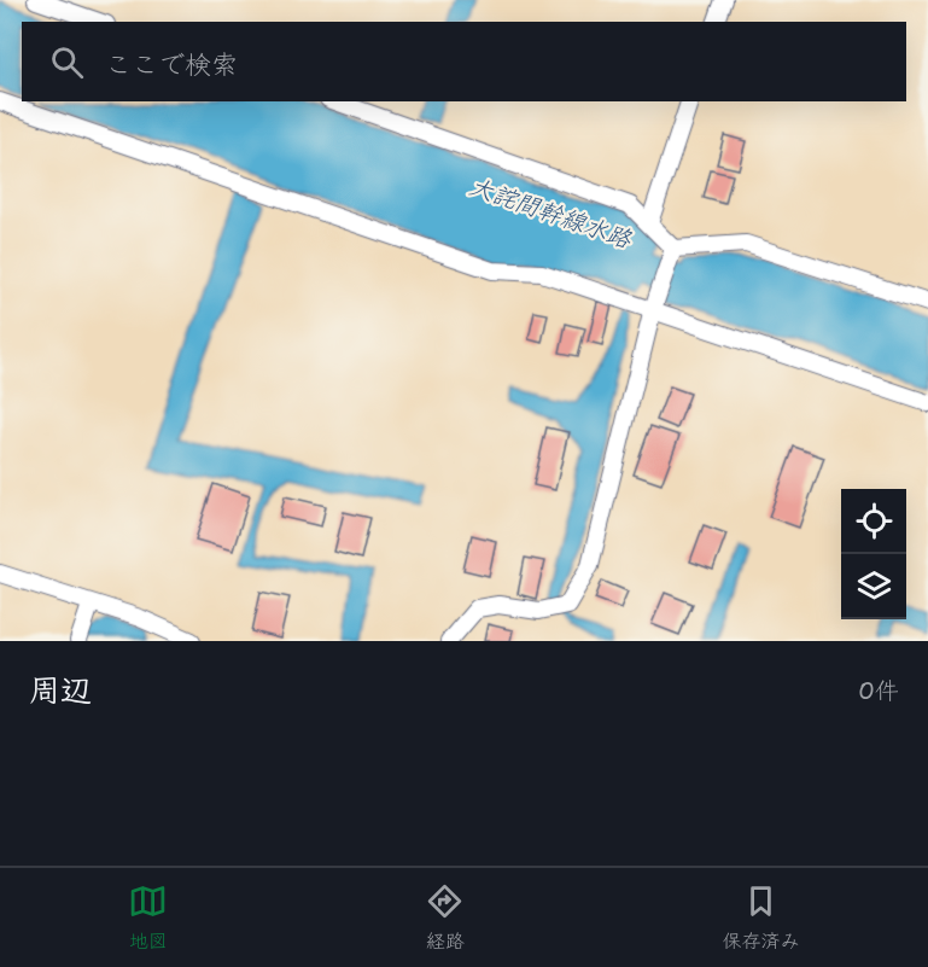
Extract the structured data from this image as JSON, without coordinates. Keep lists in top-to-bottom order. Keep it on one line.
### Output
{"water":["大詫間幹線水路"],"page":{"search":"ここで検索","heading":["周辺","0件"],"nav":["地図","経路","保存済み"]}}
